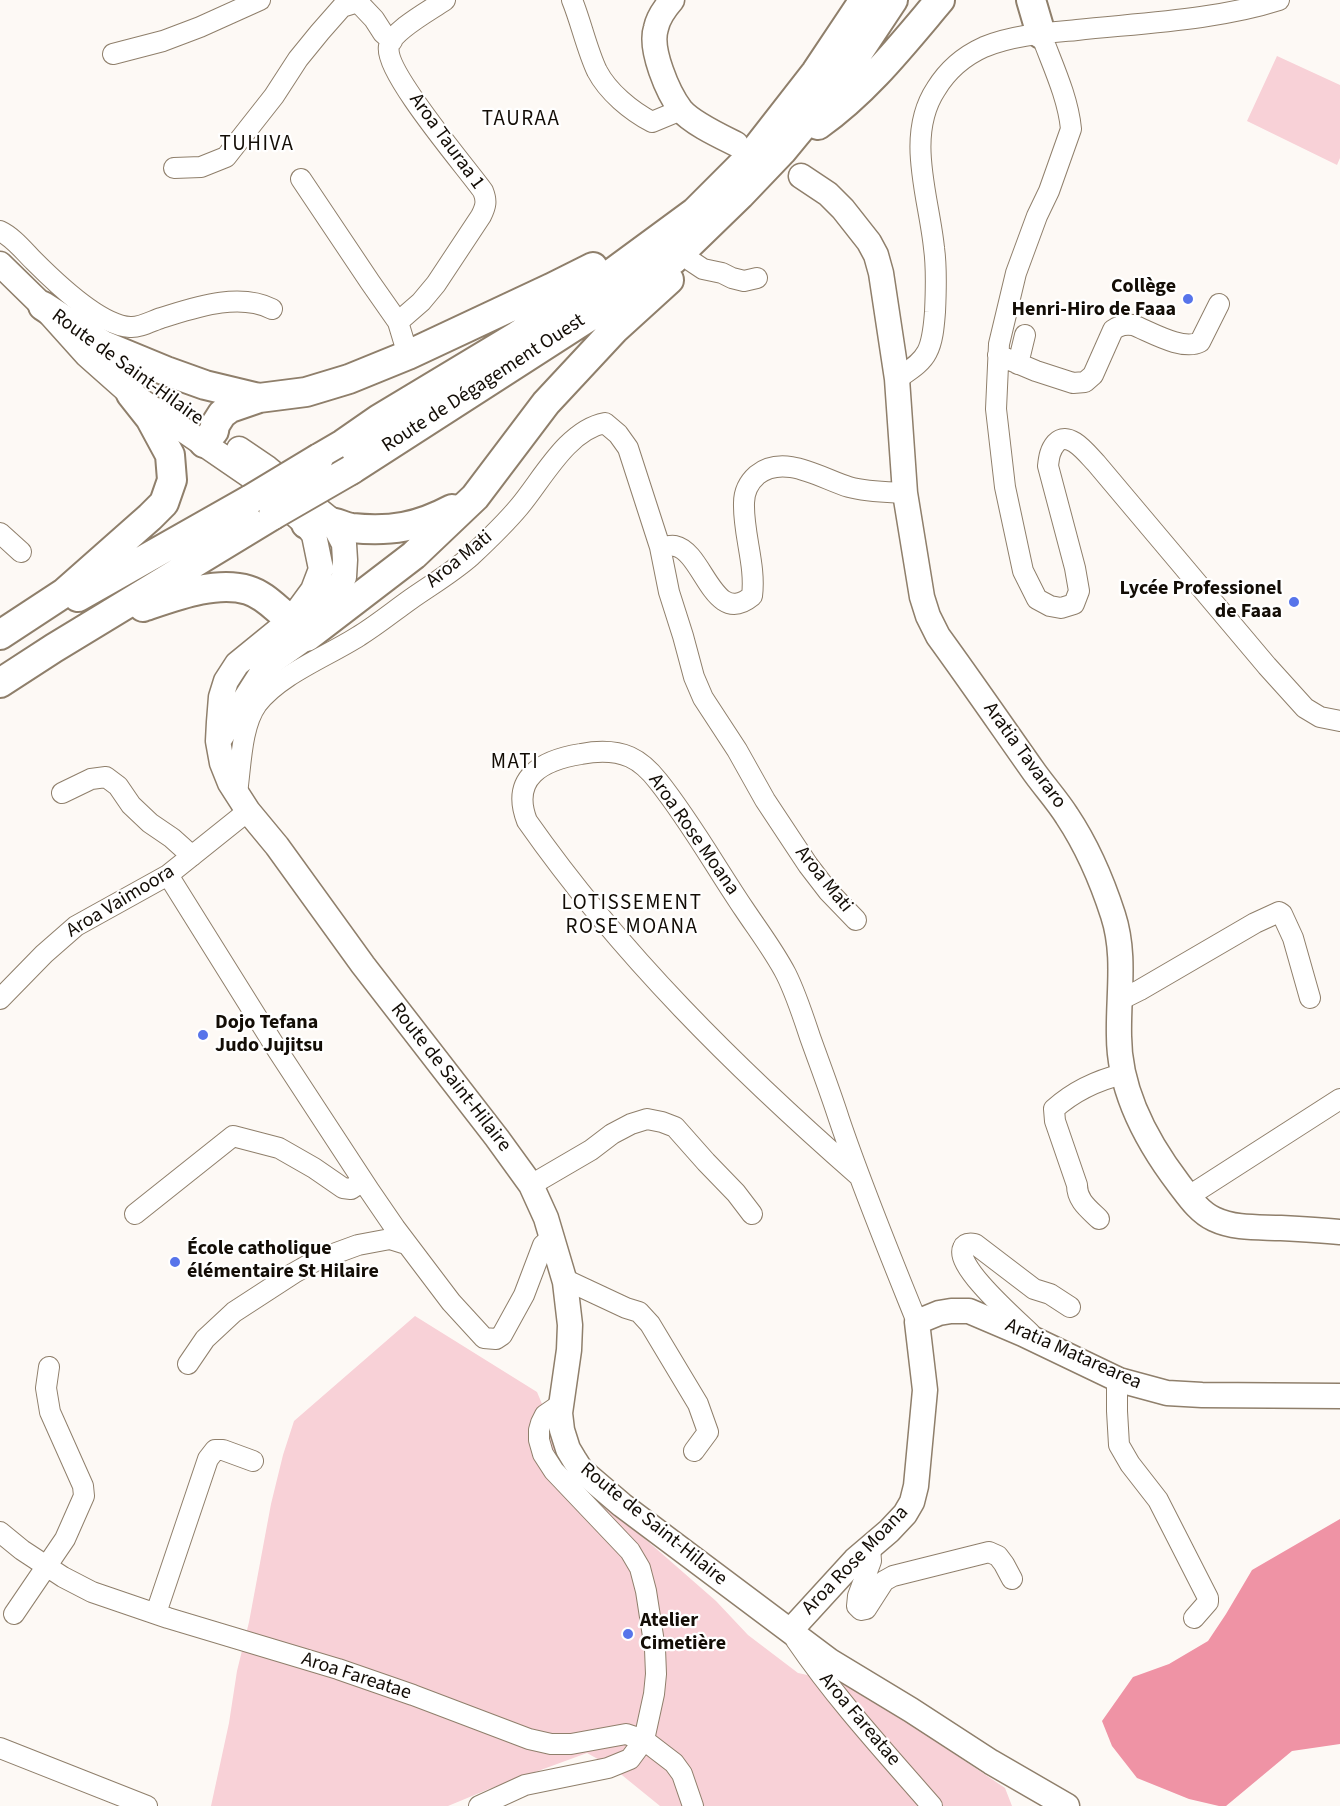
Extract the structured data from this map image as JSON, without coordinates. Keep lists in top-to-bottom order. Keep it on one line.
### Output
{"streets":{"highway":["Route de Dégagement Ouest"],"main road":["Route de Saint-Hilaire","Aratia Tavararo","Aroa Rose Moana","Aratia Matarearea"],"street":["Aroa Tauraa 1","Aroa Mati","Aroa Vaimoora","Aroa Fareatae"]},"crossings":[["Route de Saint-Hilaire","Aroa Mati"],["Route de Saint-Hilaire","Aroa Rose Moana"],["Route de Saint-Hilaire","Aroa Vaimoora"],["Route de Saint-Hilaire","Aroa Fareatae"],["Aroa Mati","Aroa Vaimoora"],["Aroa Rose Moana","Aratia Matarearea"],["Aroa Rose Moana","Aroa Fareatae"]],"districts":["TAURAA","TUHIVA","MATI","LOTISSEMENT ROSE MOANA"],"places":["Collège Henri-Hiro de Faaa","Lycée Professionel de Faaa","Dojo Tefana Judo Jujitsu","École catholique élémentaire St Hilaire","Atelier Cimetière"]}
